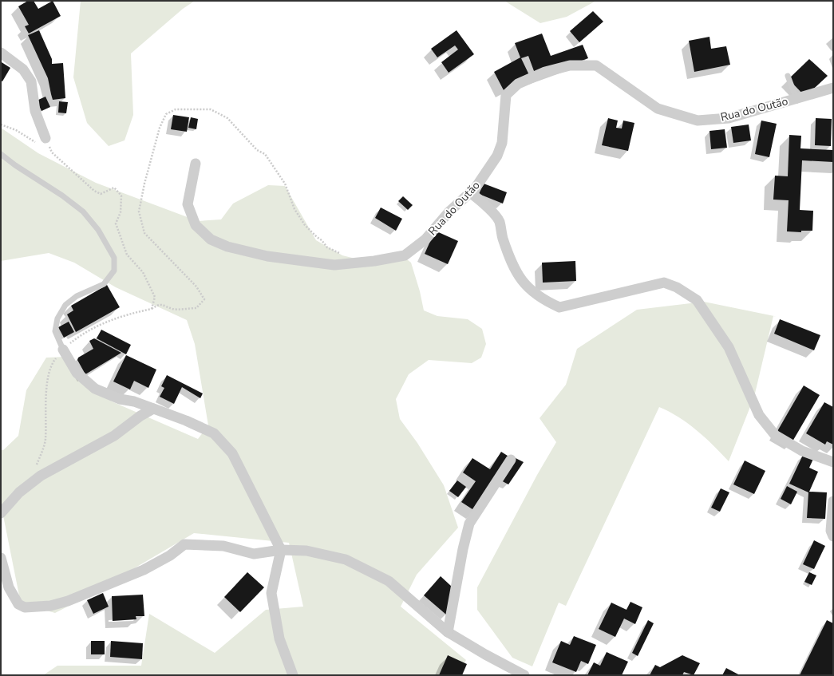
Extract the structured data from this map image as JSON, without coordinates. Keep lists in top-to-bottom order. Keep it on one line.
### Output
{"streets":{"street":["Rua do Outão"]}}
